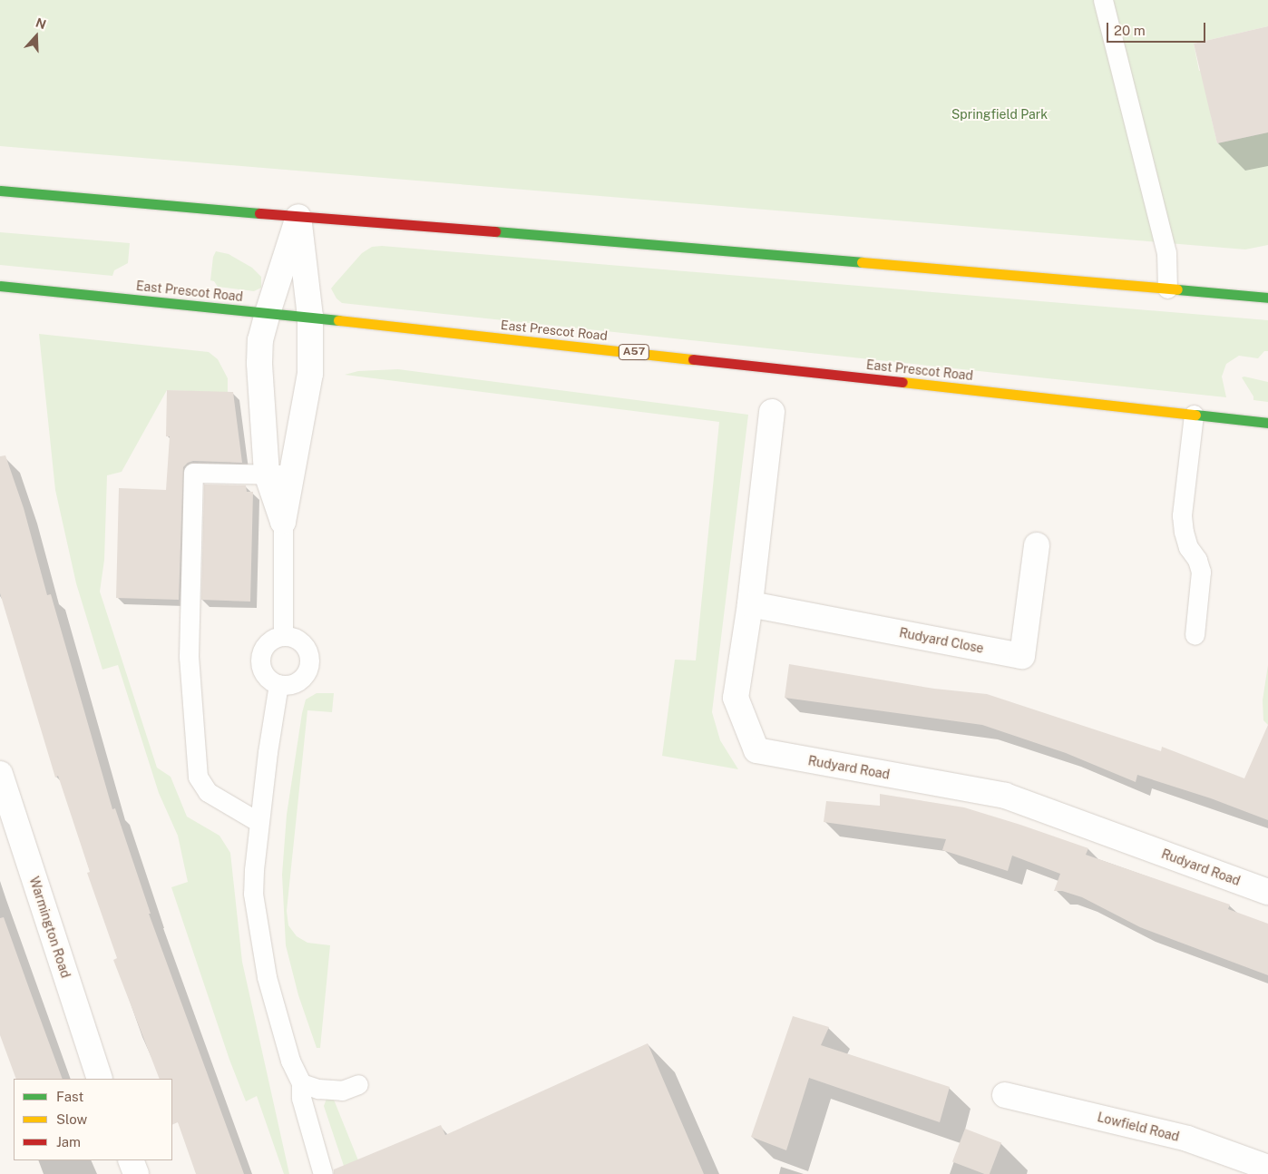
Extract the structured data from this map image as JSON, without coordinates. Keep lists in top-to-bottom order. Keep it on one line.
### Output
{"streets":{"highway":["East Prescot Road","A57"],"street":["Rudyard Close","Rudyard Road","Warmington Road","Lowfield Road"]},"crossings":[["Rudyard Close","Rudyard Road"]],"parks":["Springfield Park"],"legend":["Fast","Slow","Jam"],"scale_bar":"20 m","north":"top"}
